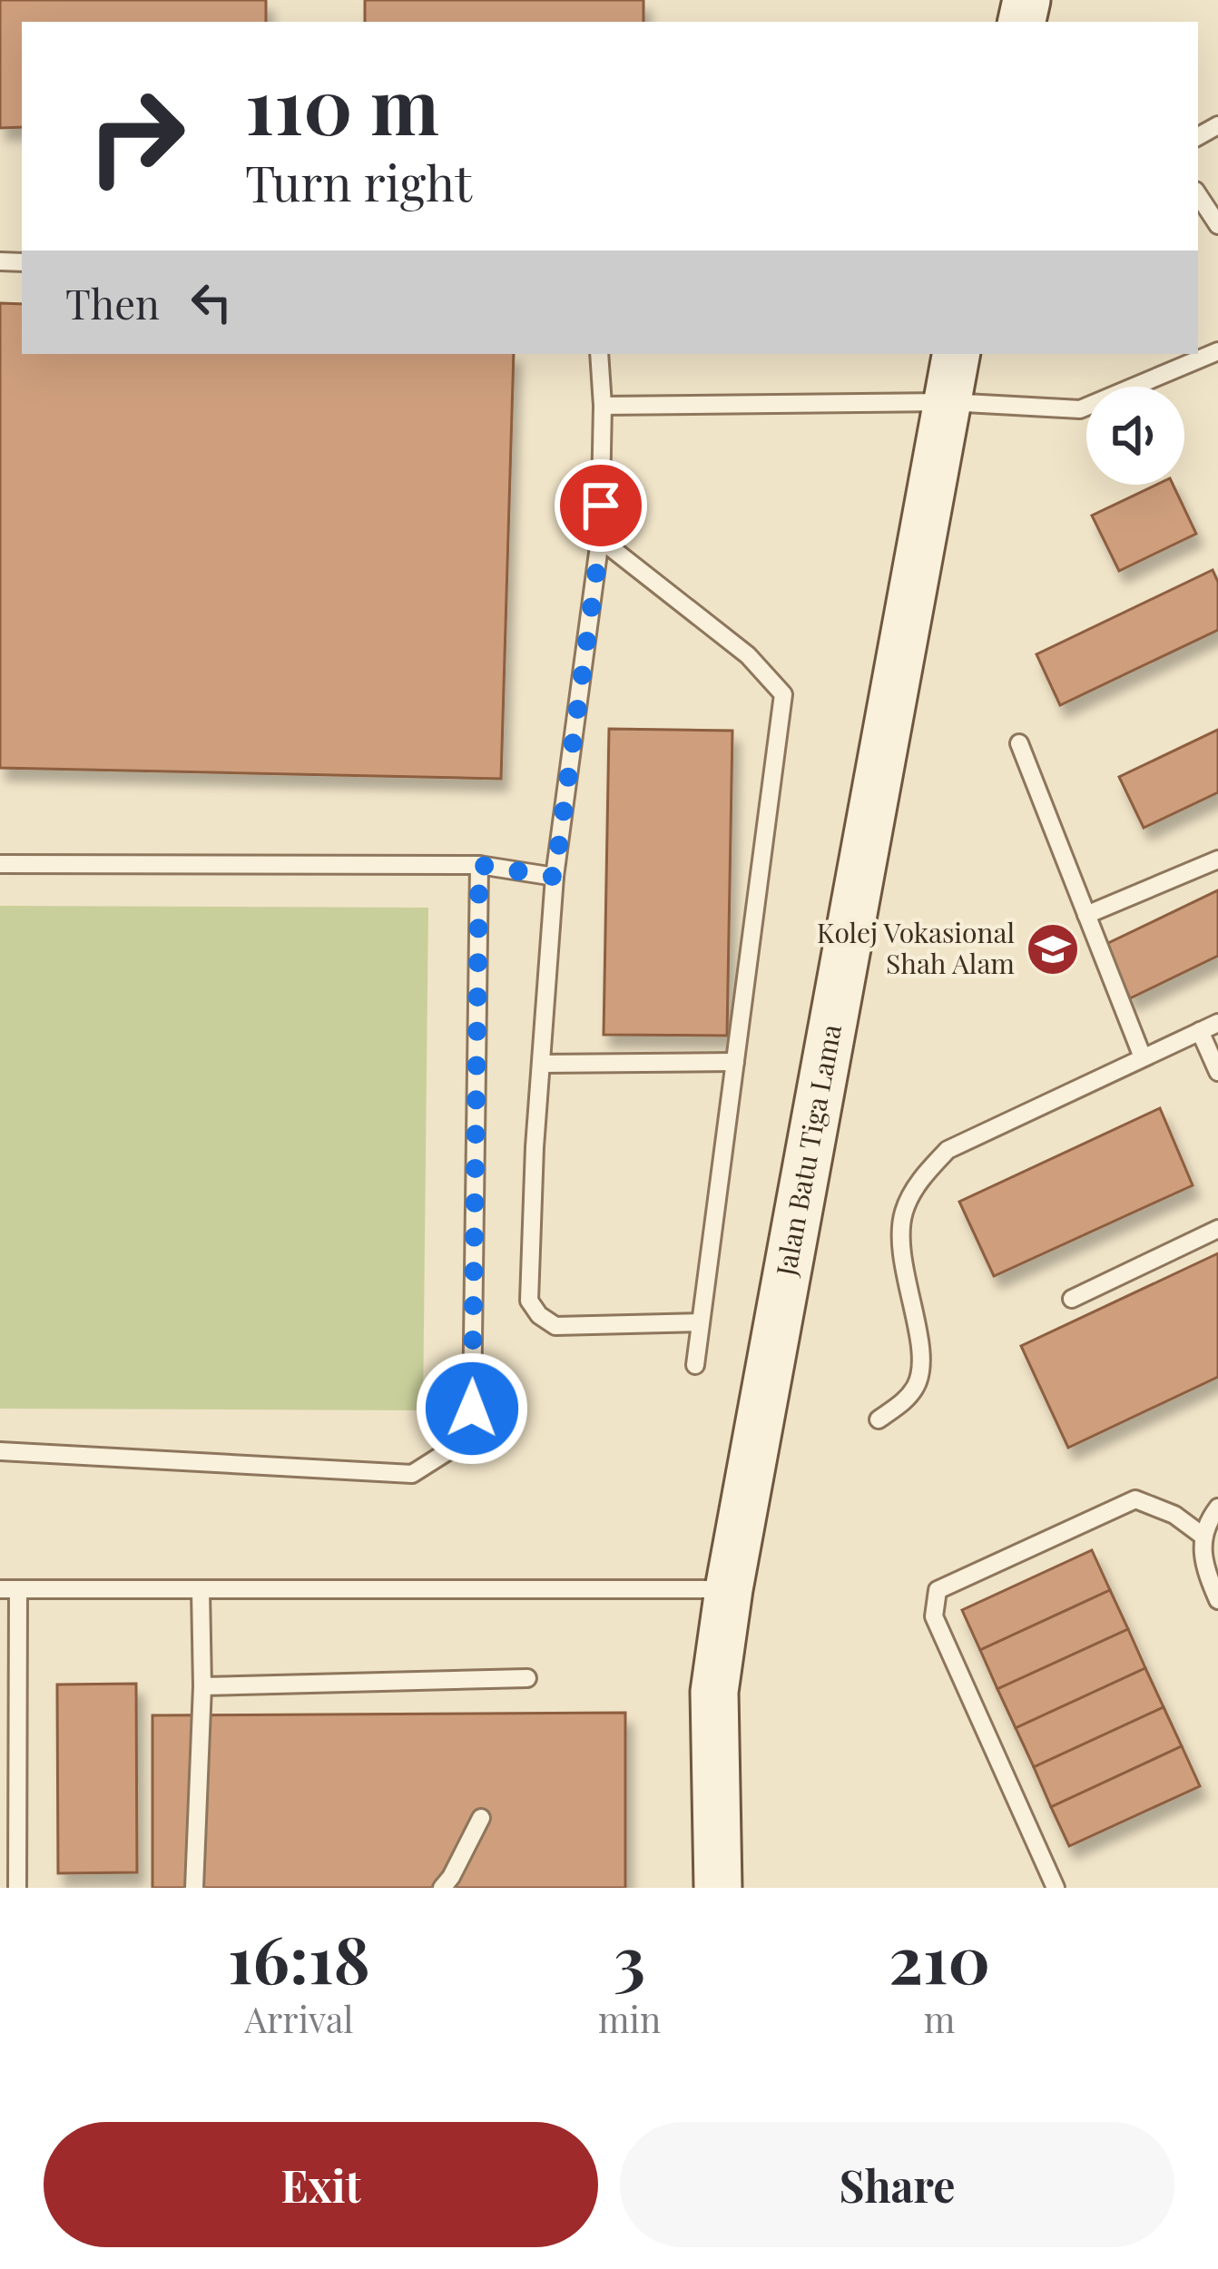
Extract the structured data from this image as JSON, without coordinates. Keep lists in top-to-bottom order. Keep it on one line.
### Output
{"streets":{"main road":["Jalan Batu Tiga Lama"]},"places":{"school or university":["Kolej Vokasional Shah Alam"]},"page":{"turn":["110 m","Turn right"],"then":"Then","eta":["16:18","Arrival","3","min","210","m"],"buttons":["Exit","Share"]}}
